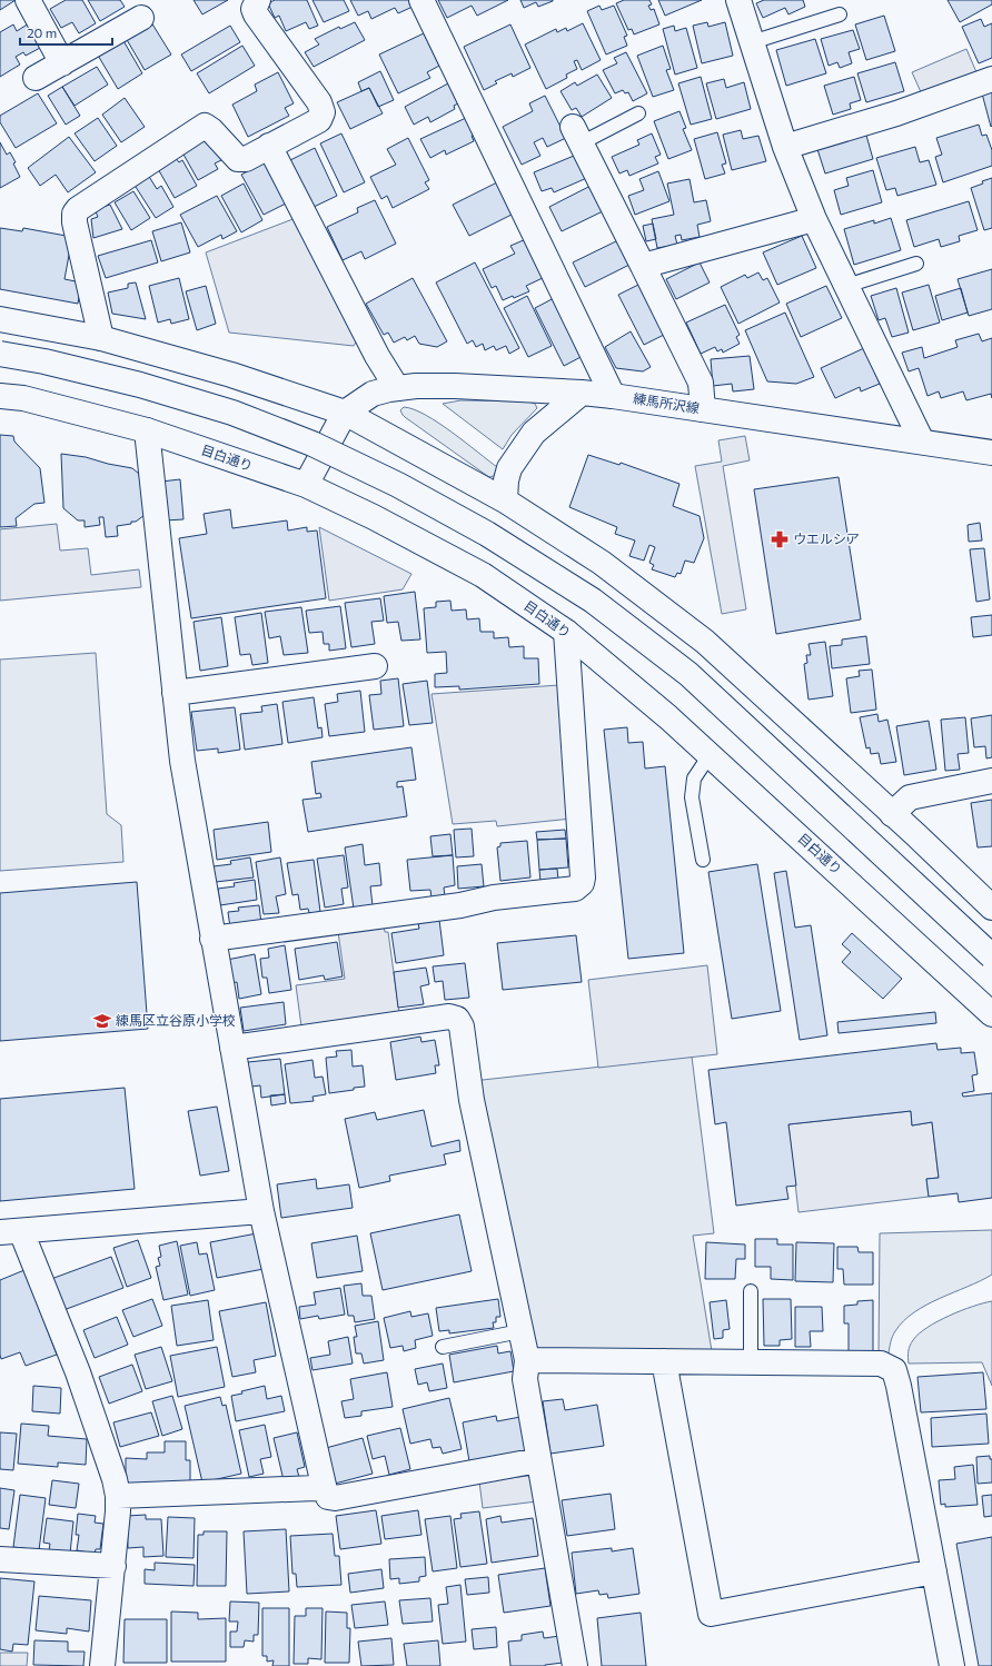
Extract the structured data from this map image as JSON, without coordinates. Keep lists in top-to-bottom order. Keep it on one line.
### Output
{"streets":{"street":["練馬所沢線","目白通り"]},"places":{"pharmacy":["ウエルシア"],"school or university":["練馬区立谷原小学校"]},"scale_bar":"20 m"}
